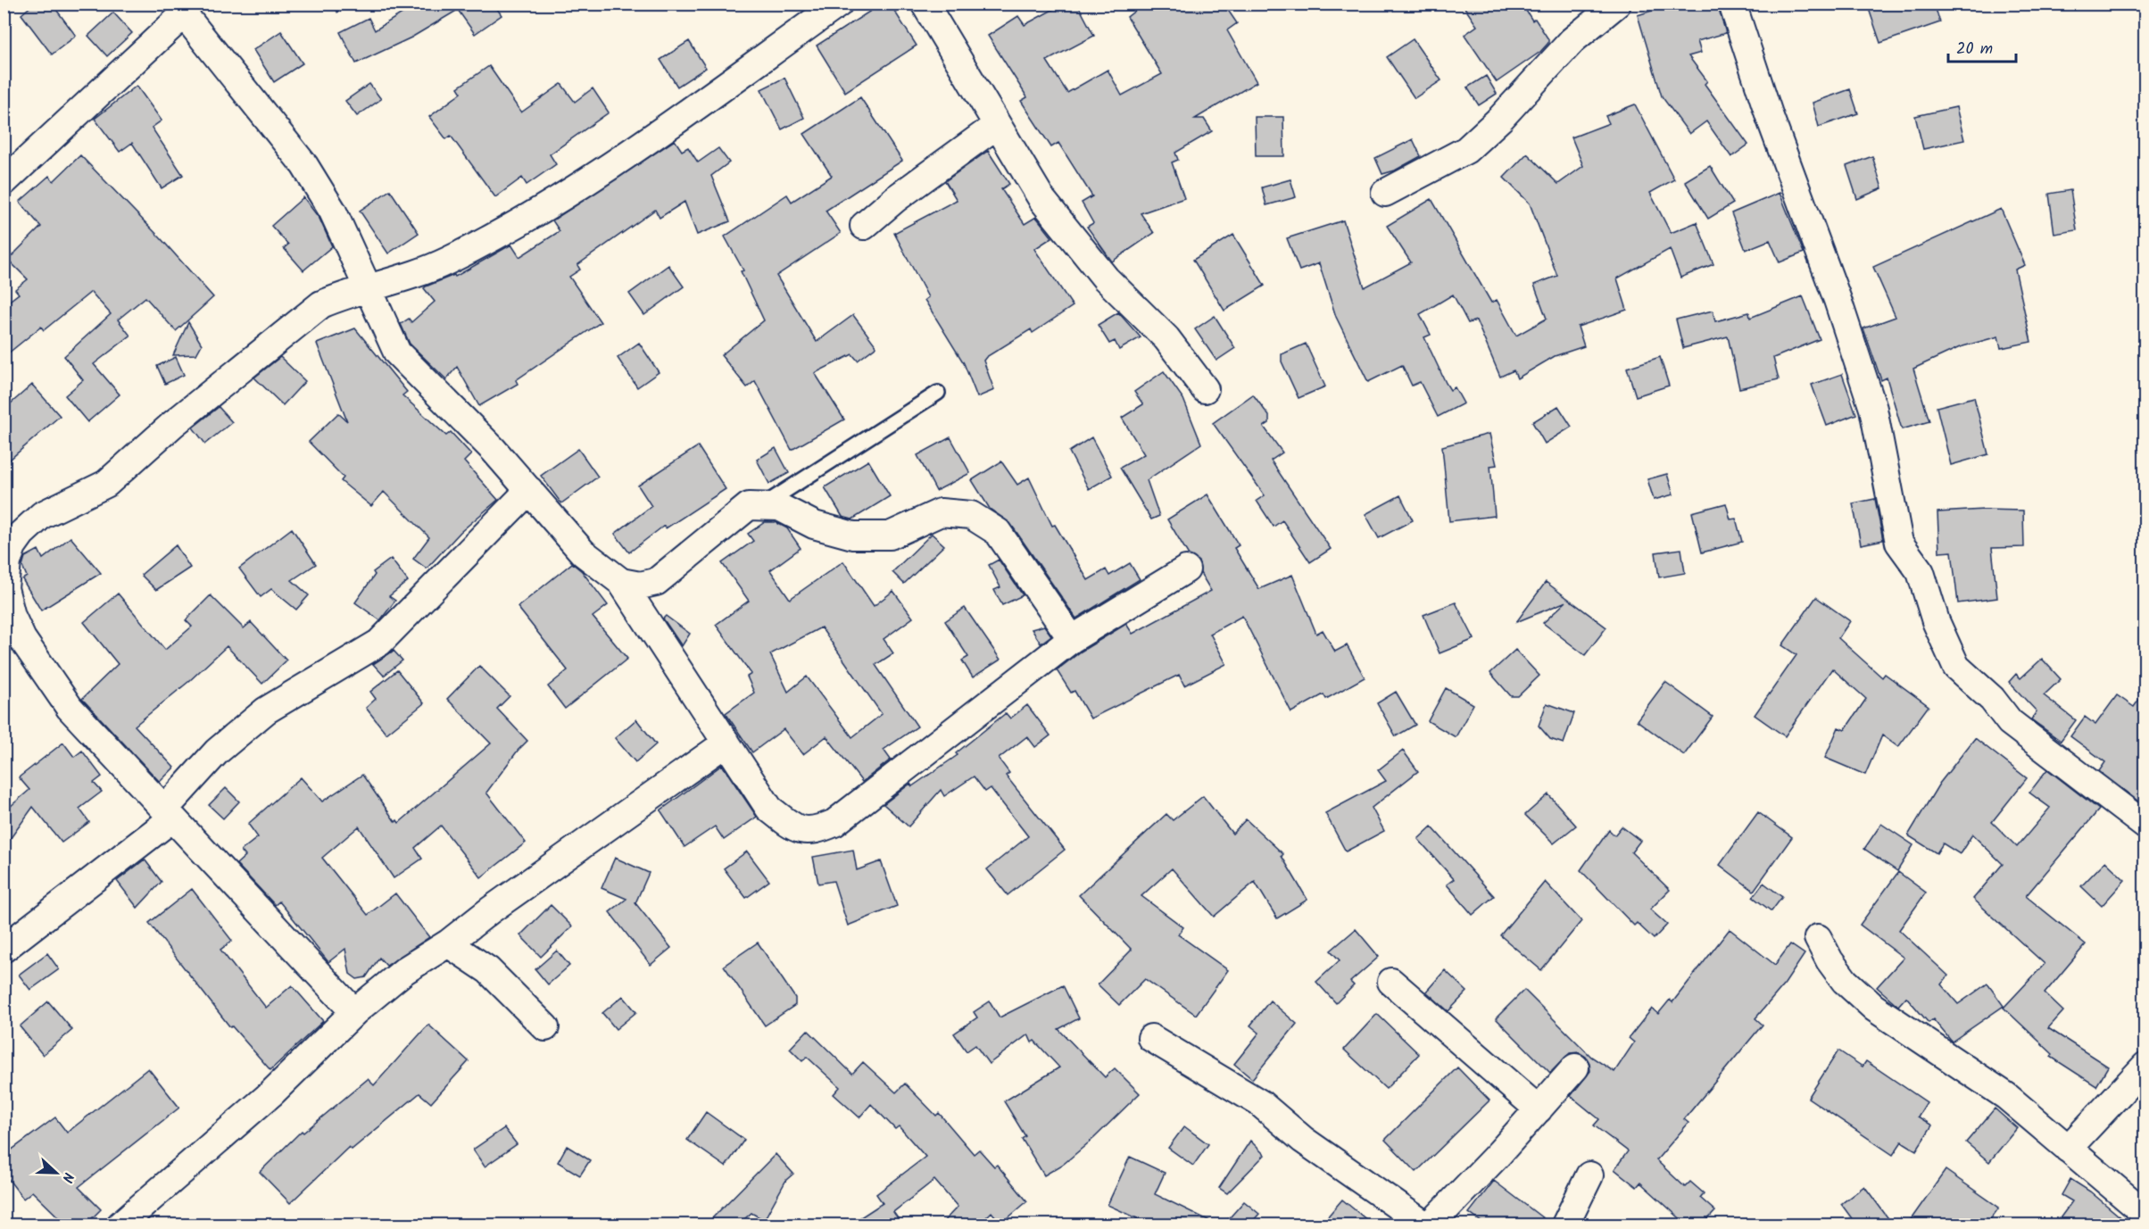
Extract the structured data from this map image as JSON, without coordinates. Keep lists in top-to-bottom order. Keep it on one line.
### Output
{"scale_bar":"20 m","north":"right"}
